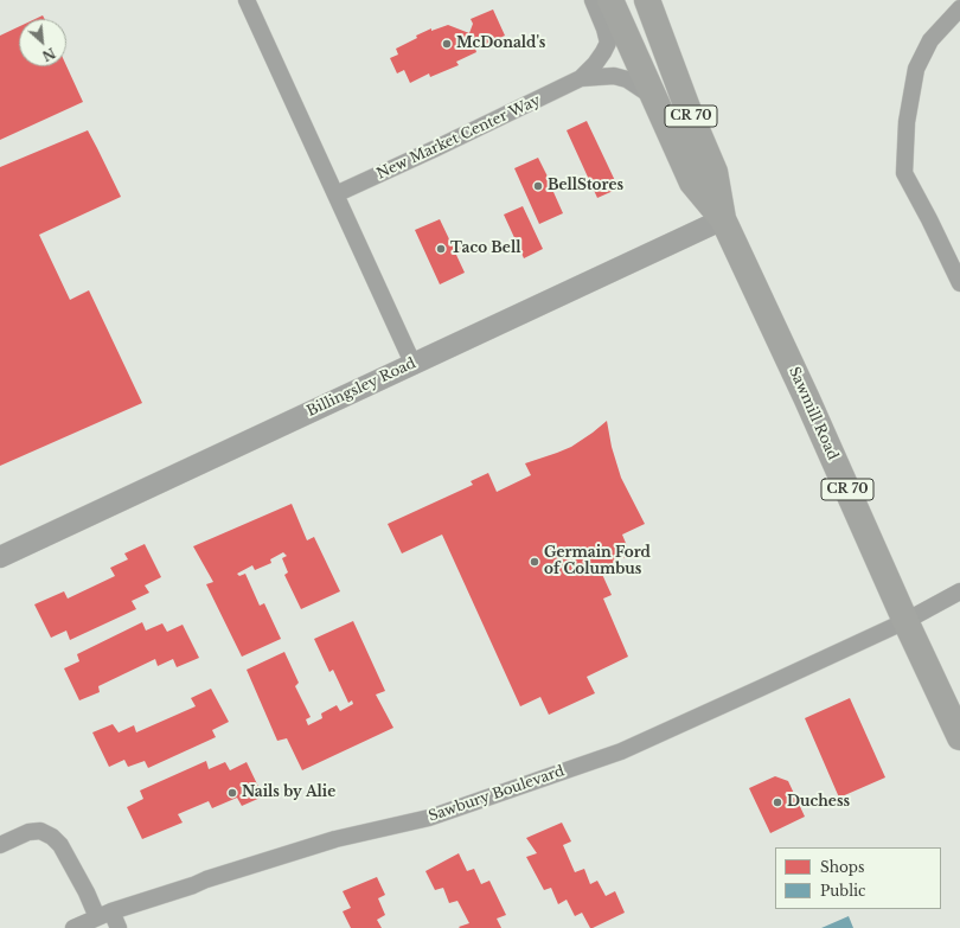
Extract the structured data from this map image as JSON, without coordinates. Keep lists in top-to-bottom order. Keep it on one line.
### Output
{"streets":{"main road":["CR 70","Sawmill Road"],"street":["New Market Center Way","Billingsley Road","Sawbury Boulevard"]},"crossings":[["New Market Center Way","Sawmill Road"],["Billingsley Road","Sawmill Road"],["Sawmill Road","Sawbury Boulevard"]],"places":["McDonald's","BellStores","Taco Bell","Germain Ford of Columbus","Nails by Alie","Duchess"],"legend":["Shops","Public"],"north":"bottom right"}
